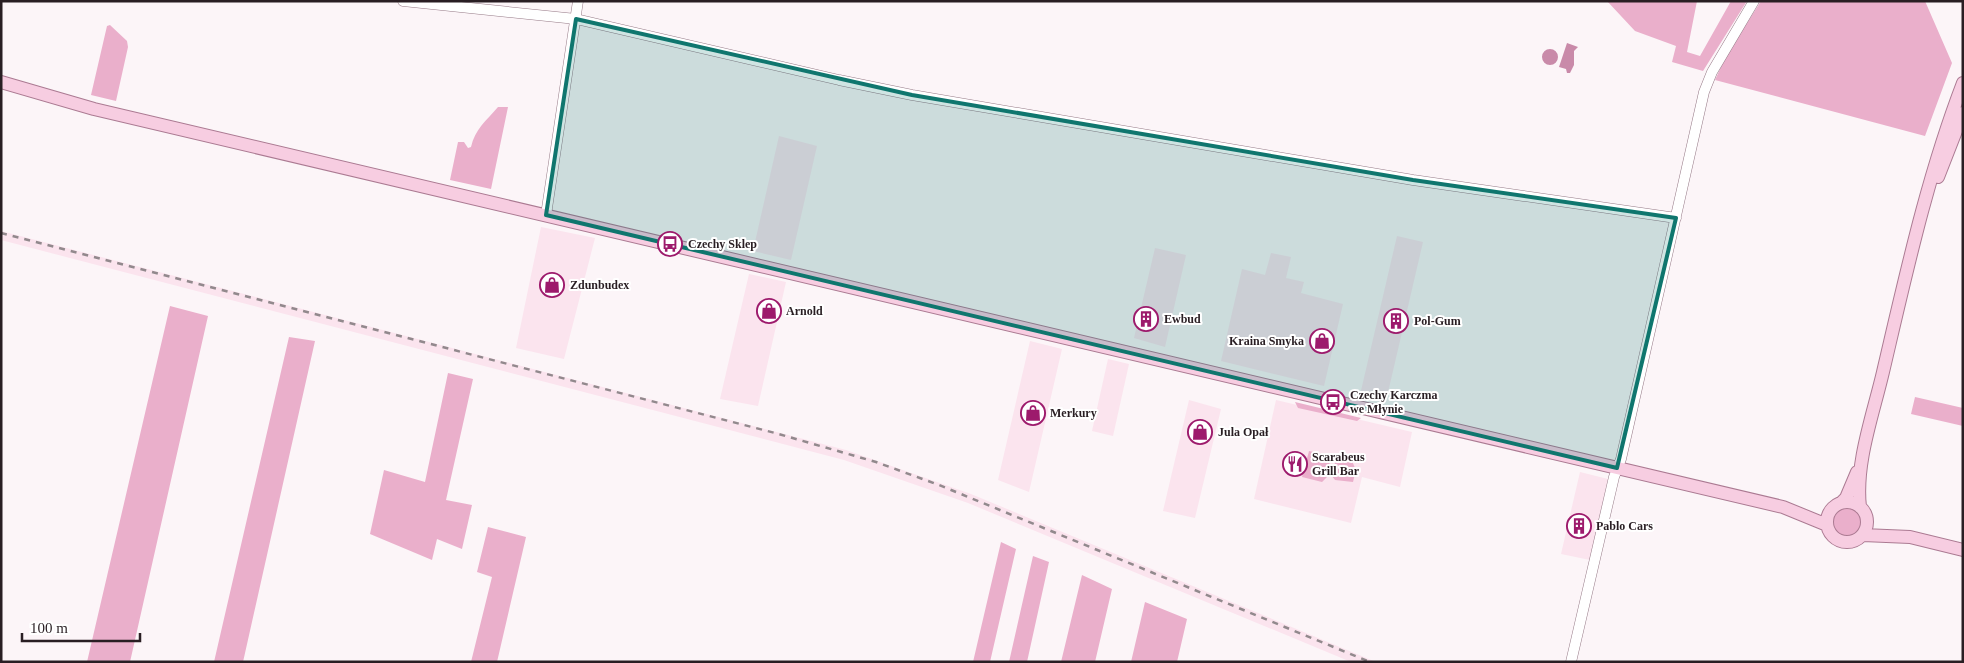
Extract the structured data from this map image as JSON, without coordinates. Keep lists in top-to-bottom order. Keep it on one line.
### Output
{"places":{"bus stop":["Czechy Sklep","Czechy Karczma we Młynie"],"shop":["Zdunbudex","Arnold","Kraina Smyka","Merkury","Jula Opał"],"building":["Ewbud","Pol-Gum","Pablo Cars"],"restaurant":["Scarabeus Grill Bar"]},"scale_bar":"100 m"}
